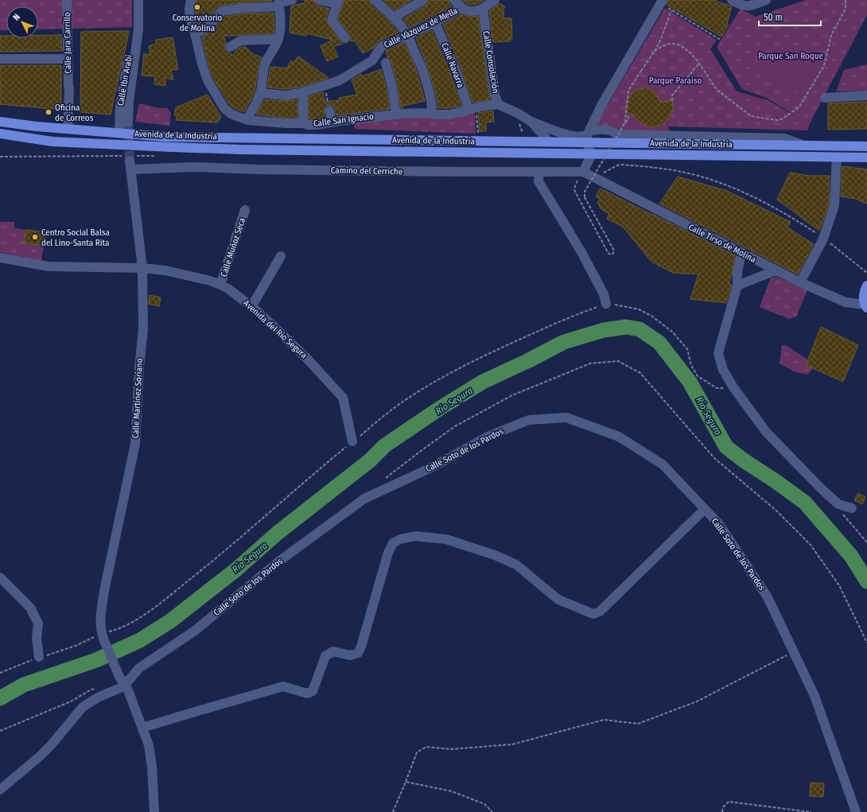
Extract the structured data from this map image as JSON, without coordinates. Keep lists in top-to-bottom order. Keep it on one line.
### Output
{"streets":{"main road":["Avenida de la Industria"],"street":["Calle Vázquez de Mella","Calle Jara Carrillo","Calle Consolación","Calle Navarra","Calle Ibn Arabi","Calle San Ignacio","Camino del Cerriche","Calle Tirso de Molina","Calle Muñoz Seca","Avenida del Río Segura","Calle Martínez Soriano","Calle Soto de los Pardos"]},"crossings":[["Calle Vázquez de Mella","Calle Navarra"],["Calle Jara Carrillo","Avenida de la Industria"],["Calle Consolación","Calle San Ignacio"],["Calle Consolación","Avenida de la Industria"],["Calle Navarra","Calle San Ignacio"],["Calle Ibn Arabi","Avenida de la Industria"],["Camino del Cerriche","Calle Tirso de Molina"],["Camino del Cerriche","Calle Martínez Soriano"],["Calle Muñoz Seca","Avenida del Río Segura"],["Avenida del Río Segura","Calle Martínez Soriano"],["Calle Martínez Soriano","Calle Soto de los Pardos"]],"water":["Río Segura"],"parks":["Parque San Roque","Parque Paraíso"],"places":["Conservatorio de Molina","Oficina de Correos","Centro Social Balsa del Lino-Santa Rita"],"scale_bar":"50 m","north":"top left"}
